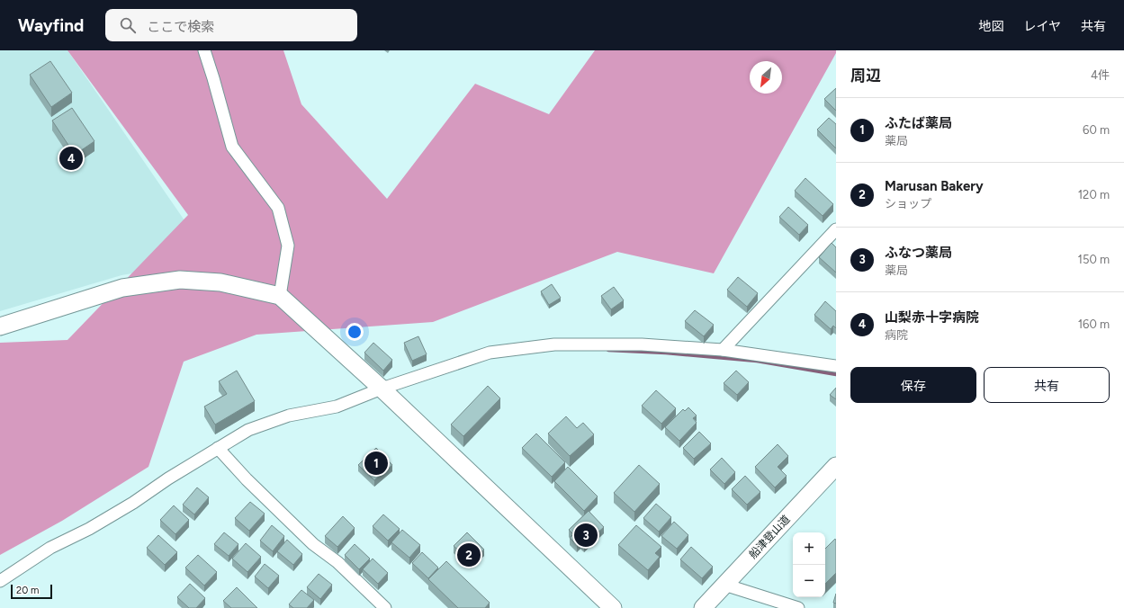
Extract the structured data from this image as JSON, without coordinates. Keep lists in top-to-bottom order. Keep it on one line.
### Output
{"streets":{"street":["船津登山道"]},"scale_bar":"20 m","north":"bottom left","page":{"header":"Wayfind","search":"ここで検索","nav":["地図","レイヤ","共有"],"heading":["周辺","4件"],"list":[{"mark":"1","name":"ふたば薬局","note":"薬局","value":"60 m"},{"mark":"2","name":"Marusan Bakery","note":"ショップ","value":"120 m"},{"mark":"3","name":"ふなつ薬局","note":"薬局","value":"150 m"},{"mark":"4","name":"山梨赤十字病院","note":"病院","value":"160 m"}],"pins":["4","1","3","2"],"buttons":["保存","共有"],"map_buttons":["+","−"],"scale":"20 m"}}
